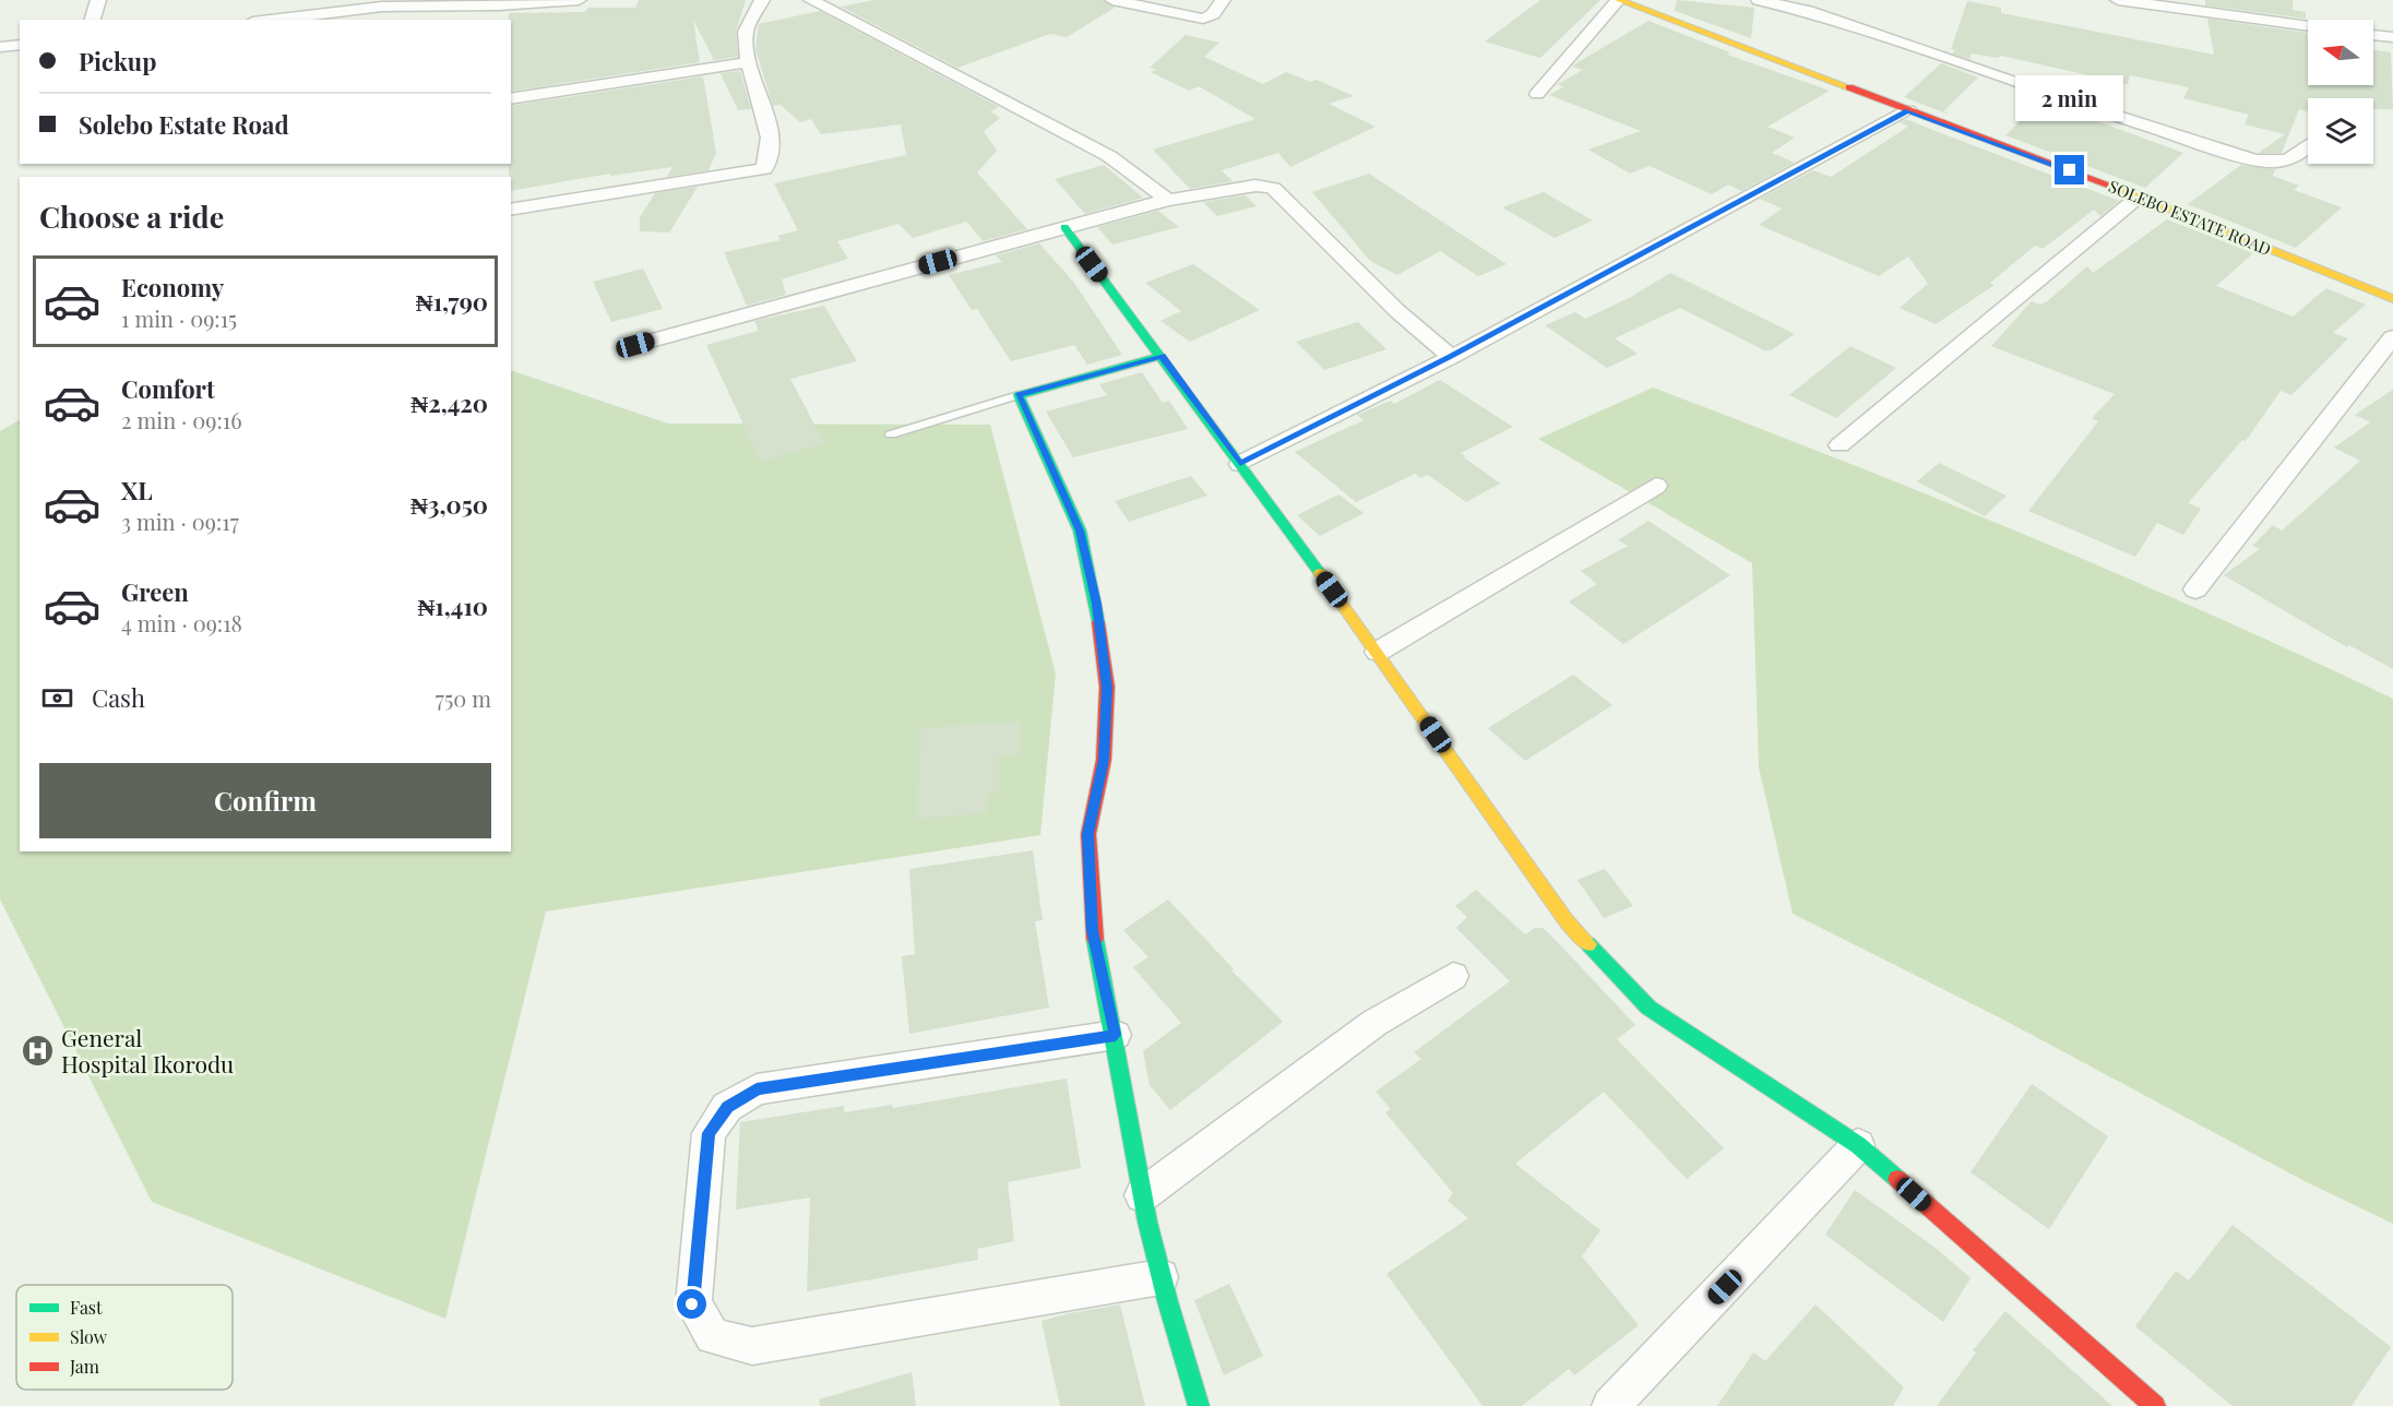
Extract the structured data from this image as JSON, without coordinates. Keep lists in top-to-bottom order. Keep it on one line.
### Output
{"streets":{"street":["SOLEBO ESTATE ROAD"]},"places":{"hospital":["General Hospital Ikorodu"]},"legend":["Fast","Slow","Jam"],"north":"left","page":{"banner":["Pickup","Solebo Estate Road"],"bubble":"2 min","heading":"Choose a ride","list":[{"name":"Economy","note":"1 min · 09:15","value":"₦1,790"},{"name":"Comfort","note":"2 min · 09:16","value":"₦2,420"},{"name":"XL","note":"3 min · 09:17","value":"₦3,050"},{"name":"Green","note":"4 min · 09:18","value":"₦1,410"}],"pay":["Cash","750 m"],"buttons":"Confirm"}}
